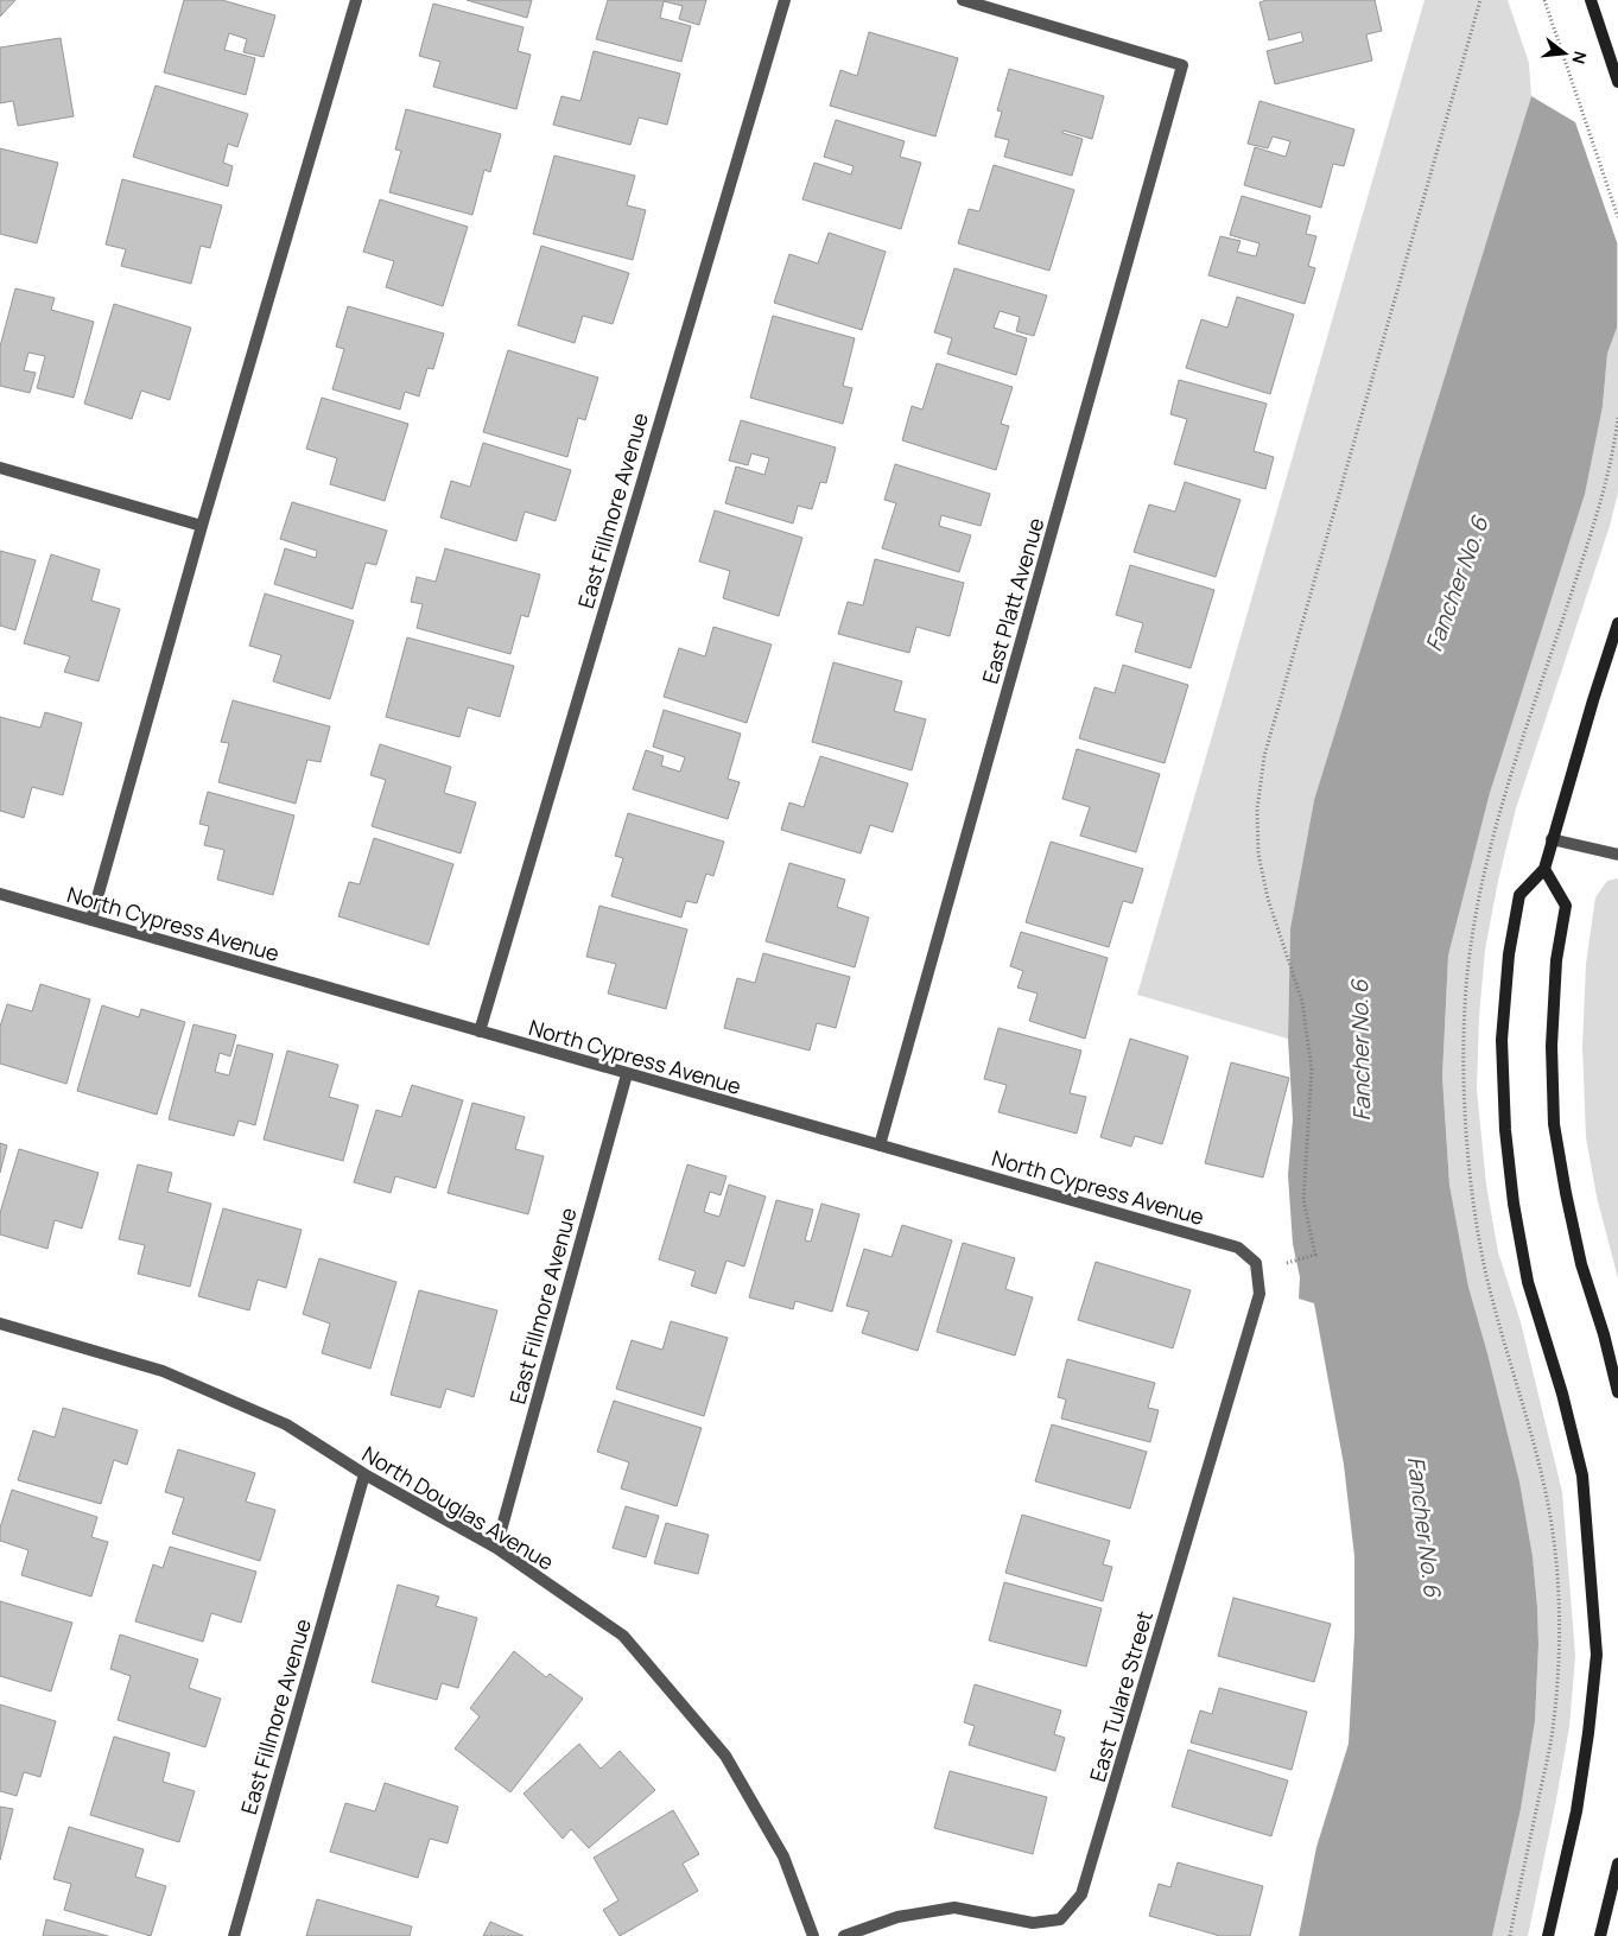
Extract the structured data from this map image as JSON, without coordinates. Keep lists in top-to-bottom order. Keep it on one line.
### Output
{"streets":{"street":["East Fillmore Avenue","East Platt Avenue","North Cypress Avenue","North Douglas Avenue","East Tulare Street"]},"crossings":[["East Fillmore Avenue","North Cypress Avenue"],["East Fillmore Avenue","North Douglas Avenue"],["East Platt Avenue","North Cypress Avenue"],["North Cypress Avenue","East Tulare Street"]],"water":["Fancher No. 6"],"north":"right"}
